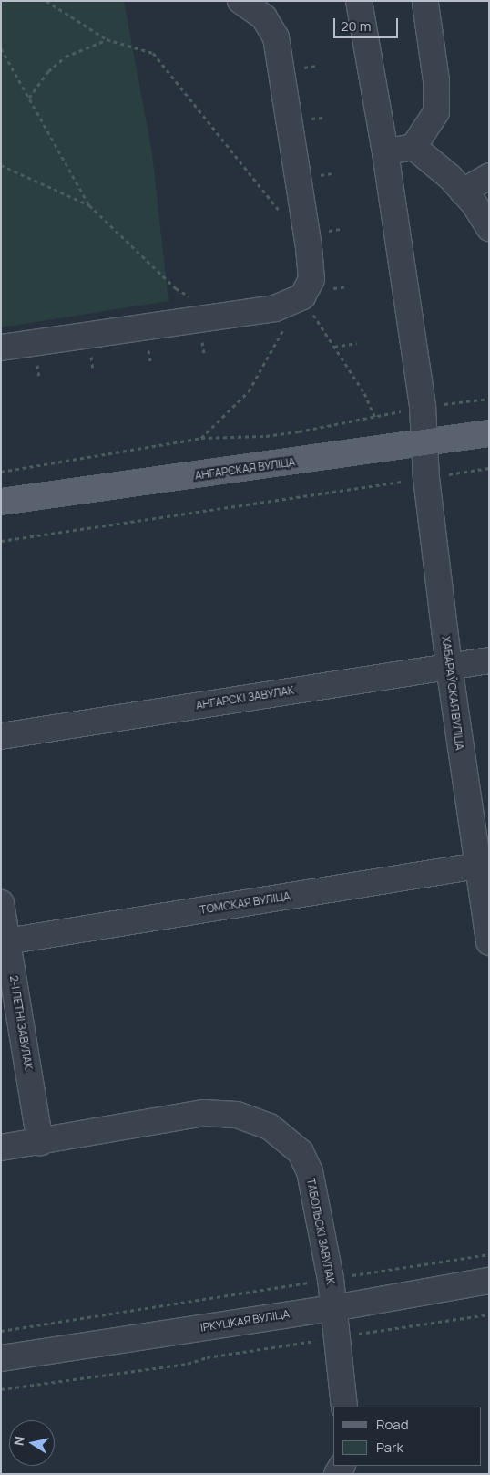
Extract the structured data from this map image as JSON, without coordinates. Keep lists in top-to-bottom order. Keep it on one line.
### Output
{"streets":{"main road":["АНГАРСКАЯ ВУЛІЦА"],"street":["ХАБАРАЎСКАЯ ВУЛІЦА","АНГАРСКІ ЗАВУЛАК","ТОМСКАЯ ВУЛІЦА","2-І ЛЕТНІ ЗАВУЛАК","ТАБОЛЬСКІ ЗАВУЛАК","ІРКУЦКАЯ ВУЛІЦА"]},"crossings":[["АНГАРСКАЯ ВУЛІЦА","ХАБАРАЎСКАЯ ВУЛІЦА"],["ХАБАРАЎСКАЯ ВУЛІЦА","АНГАРСКІ ЗАВУЛАК"],["ХАБАРАЎСКАЯ ВУЛІЦА","ТОМСКАЯ ВУЛІЦА"],["ТОМСКАЯ ВУЛІЦА","2-І ЛЕТНІ ЗАВУЛАК"],["2-І ЛЕТНІ ЗАВУЛАК","ТАБОЛЬСКІ ЗАВУЛАК"],["ТАБОЛЬСКІ ЗАВУЛАК","ІРКУЦКАЯ ВУЛІЦА"]],"legend":["Road","Park"],"scale_bar":"20 m","north":"left"}
